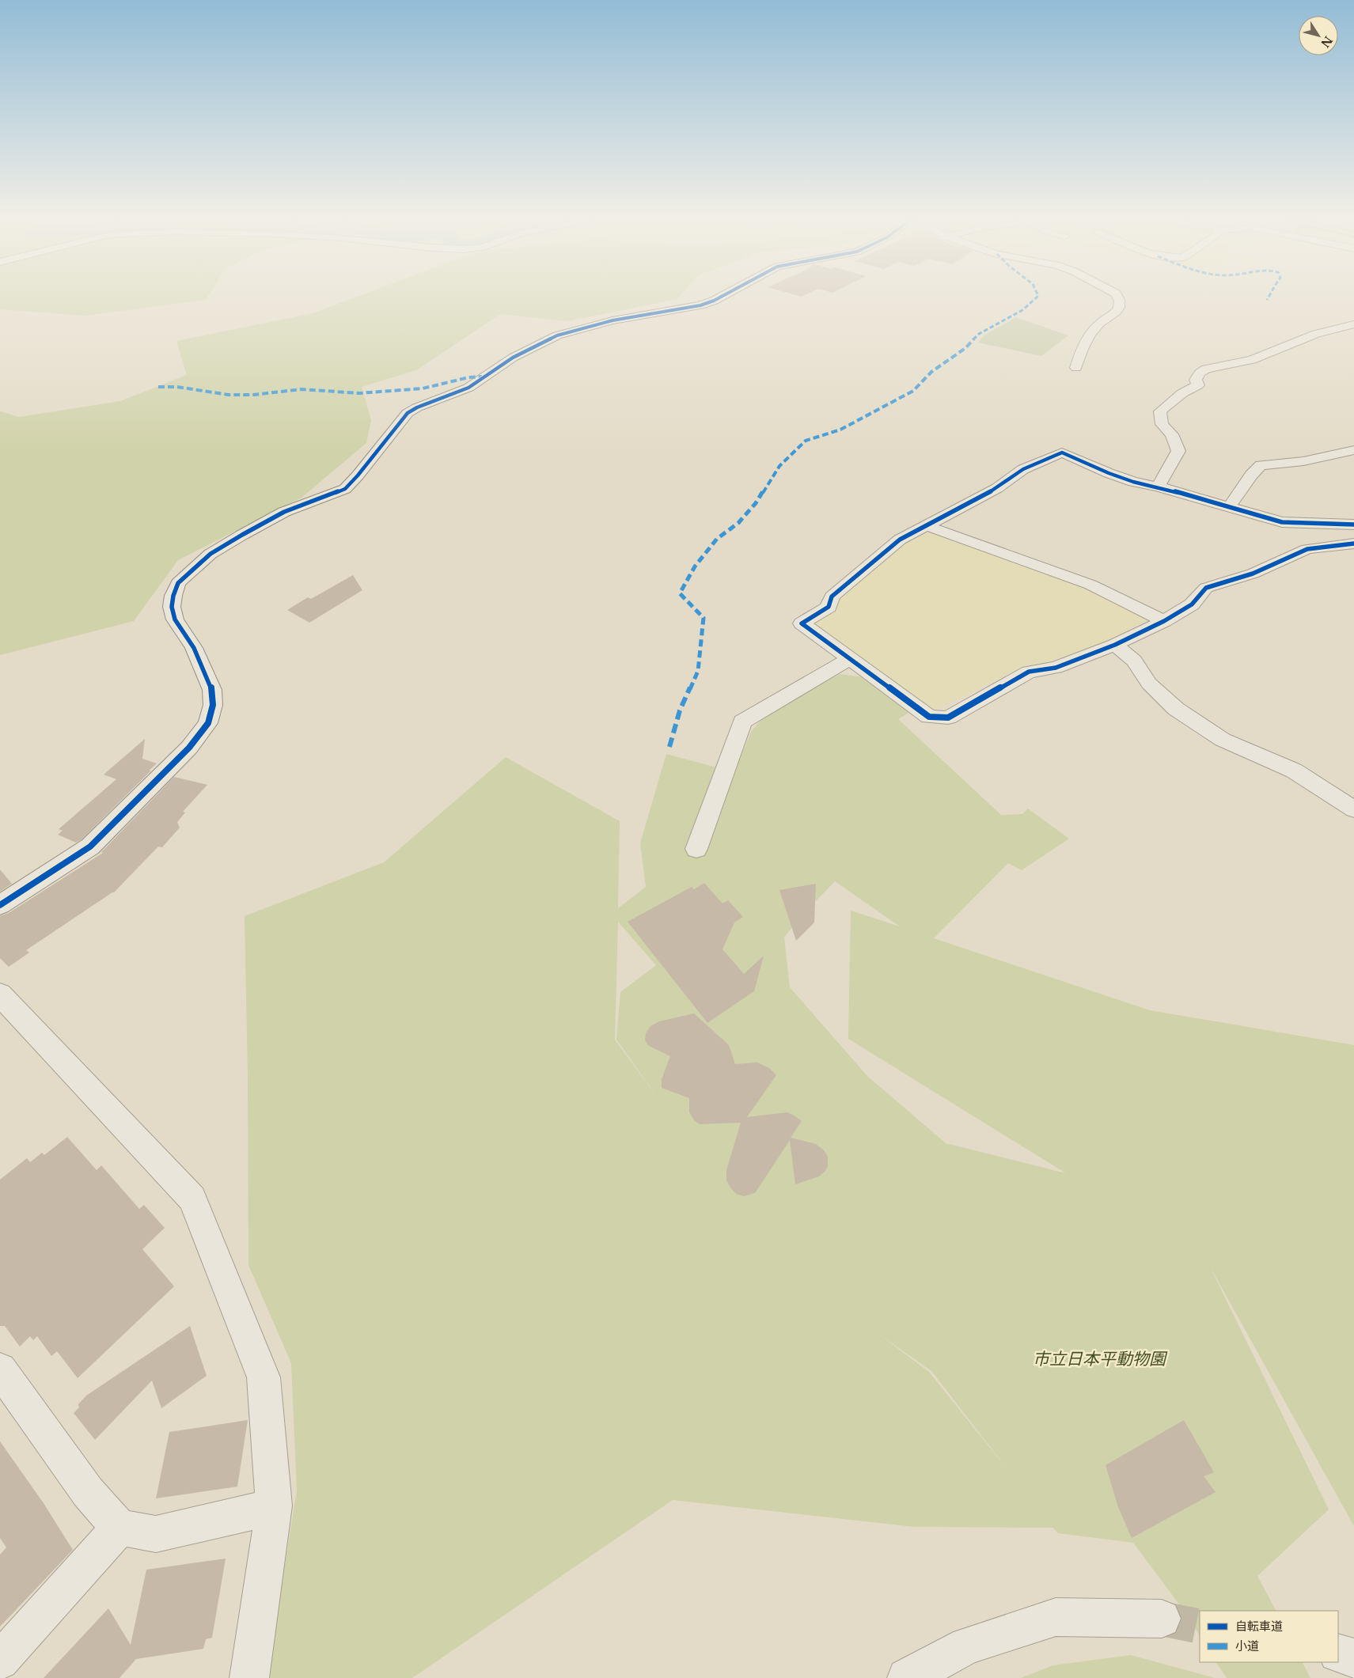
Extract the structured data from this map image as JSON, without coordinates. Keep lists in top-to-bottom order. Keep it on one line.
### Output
{"parks":["市立日本平動物園"],"legend":["自転車道","小道"],"north":"bottom right"}
